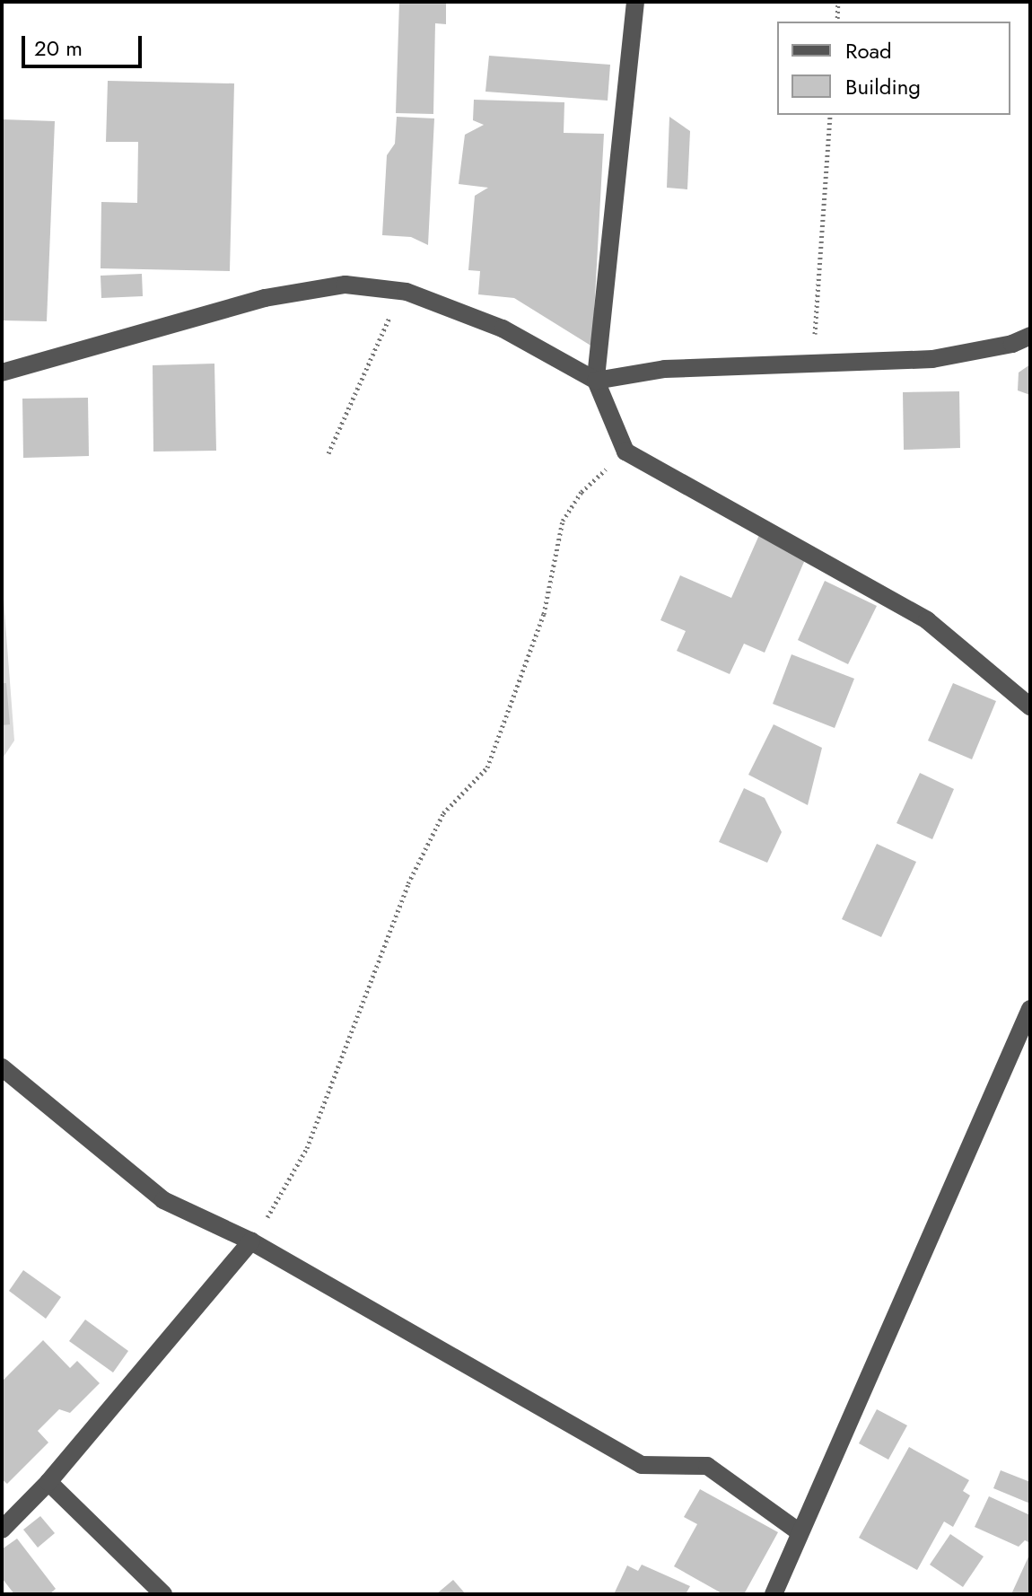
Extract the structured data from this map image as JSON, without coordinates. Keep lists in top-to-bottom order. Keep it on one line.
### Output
{"legend":["Road","Building"],"scale_bar":"20 m"}
